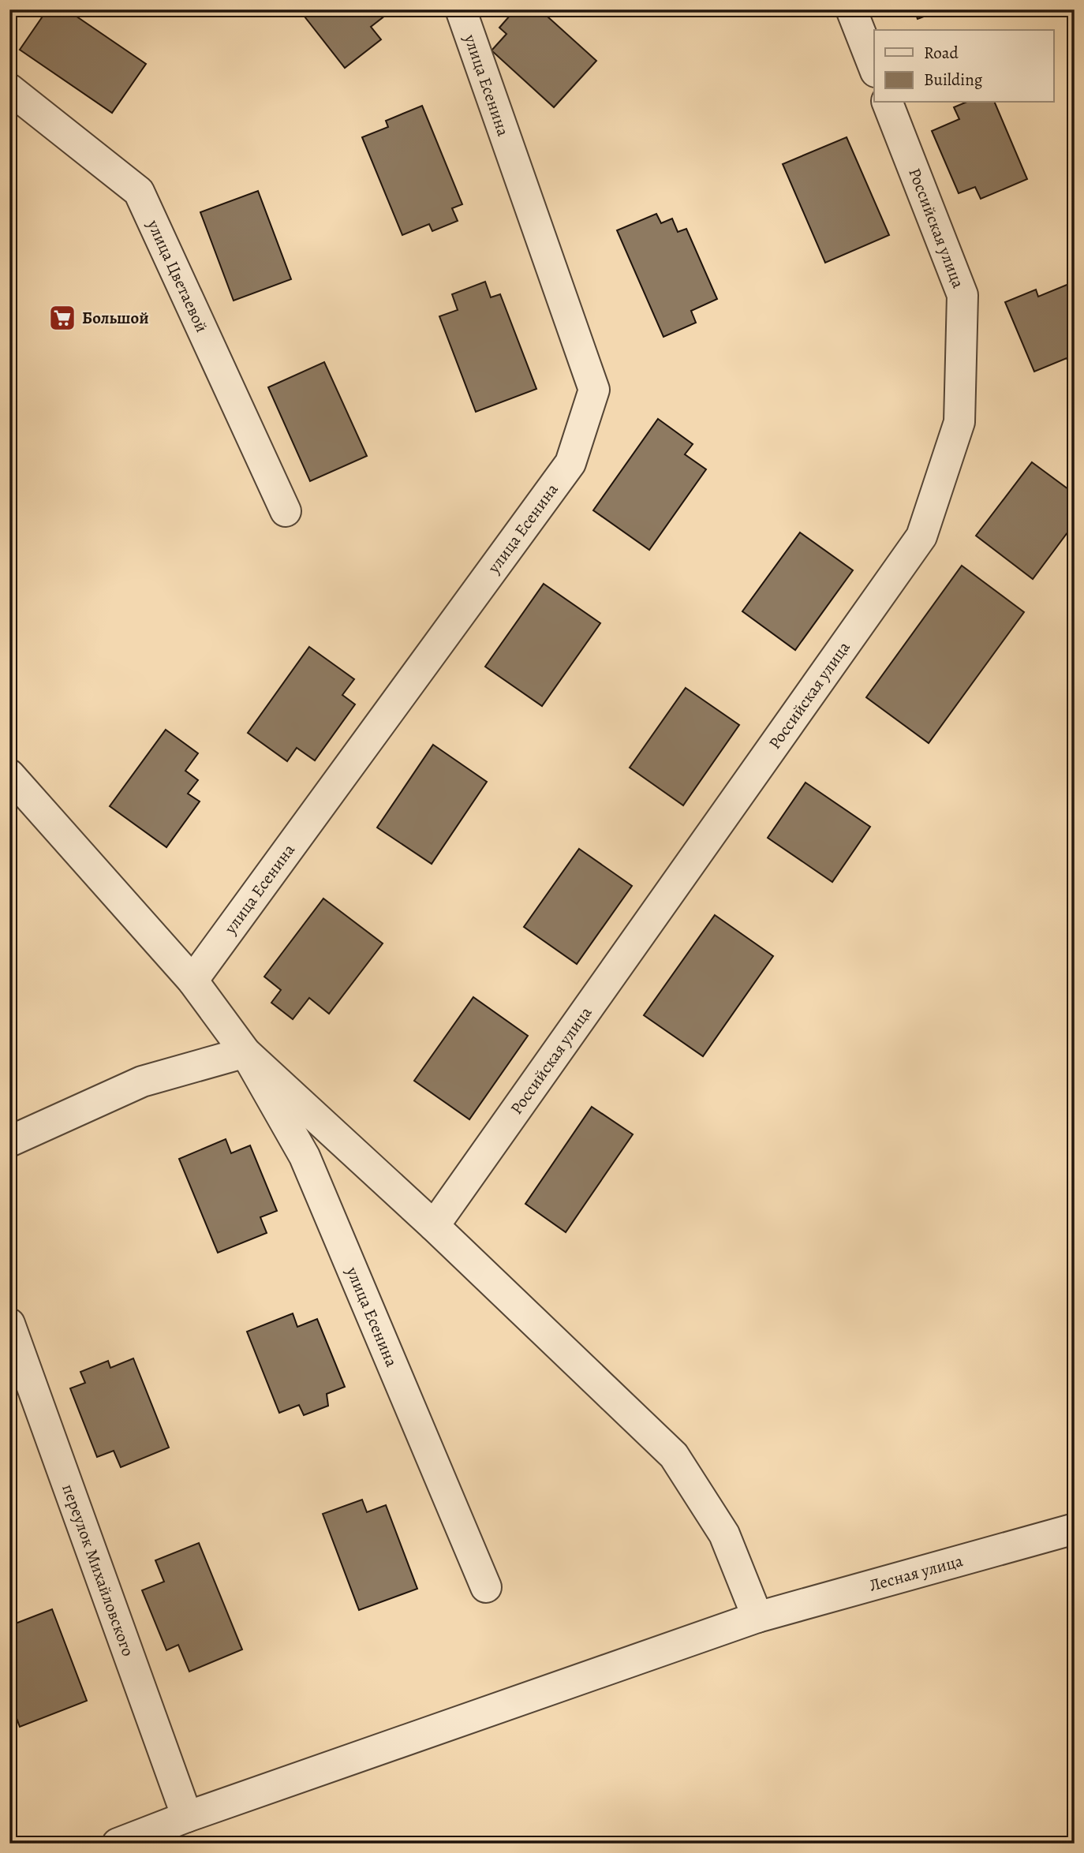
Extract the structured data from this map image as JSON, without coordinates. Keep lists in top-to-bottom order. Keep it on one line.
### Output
{"streets":{"street":["улица Есенина","Российская улица","улица Цветаевой","переулок Михайловского","Лесная улица"]},"crossings":[["переулок Михайловского","Лесная улица"]],"places":{"supermarket":["Большой"]},"legend":["Road","Building"]}
